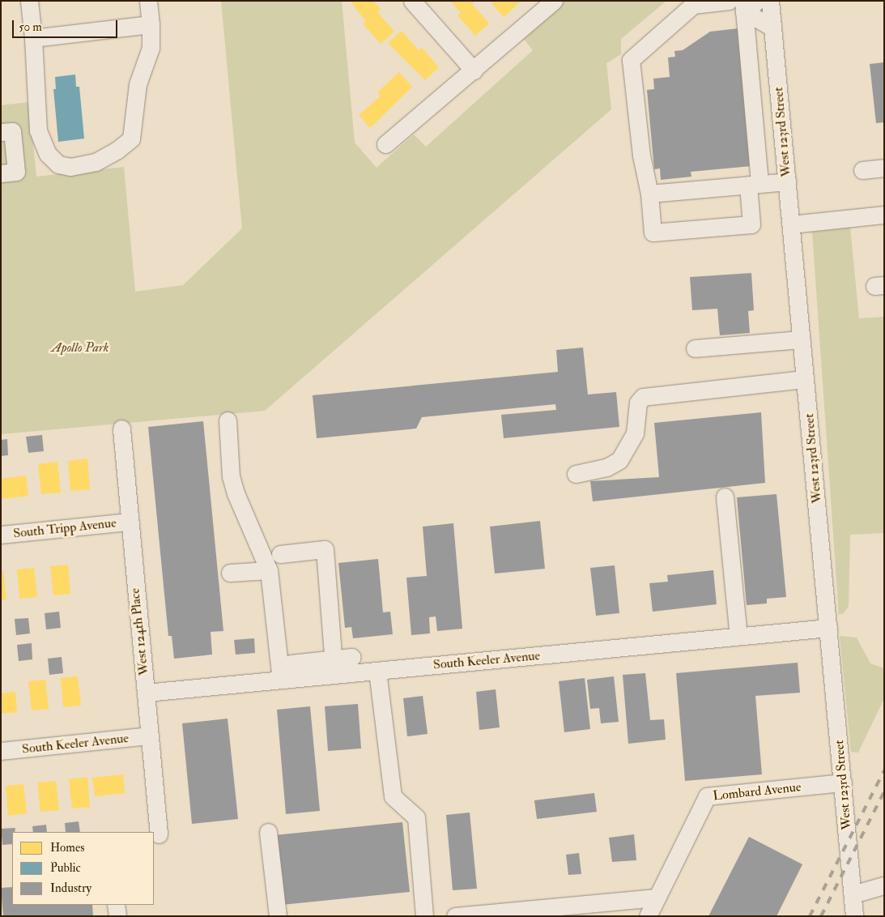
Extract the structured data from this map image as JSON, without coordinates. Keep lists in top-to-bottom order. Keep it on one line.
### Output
{"streets":{"street":["West 123rd Street","South Tripp Avenue","West 124th Place","South Keeler Avenue","Lombard Avenue"]},"crossings":[["West 123rd Street","South Keeler Avenue"],["West 123rd Street","Lombard Avenue"],["South Tripp Avenue","West 124th Place"],["West 124th Place","South Keeler Avenue"]],"parks":["Apollo Park"],"legend":["Homes","Public","Industry"],"scale_bar":"50 m"}
